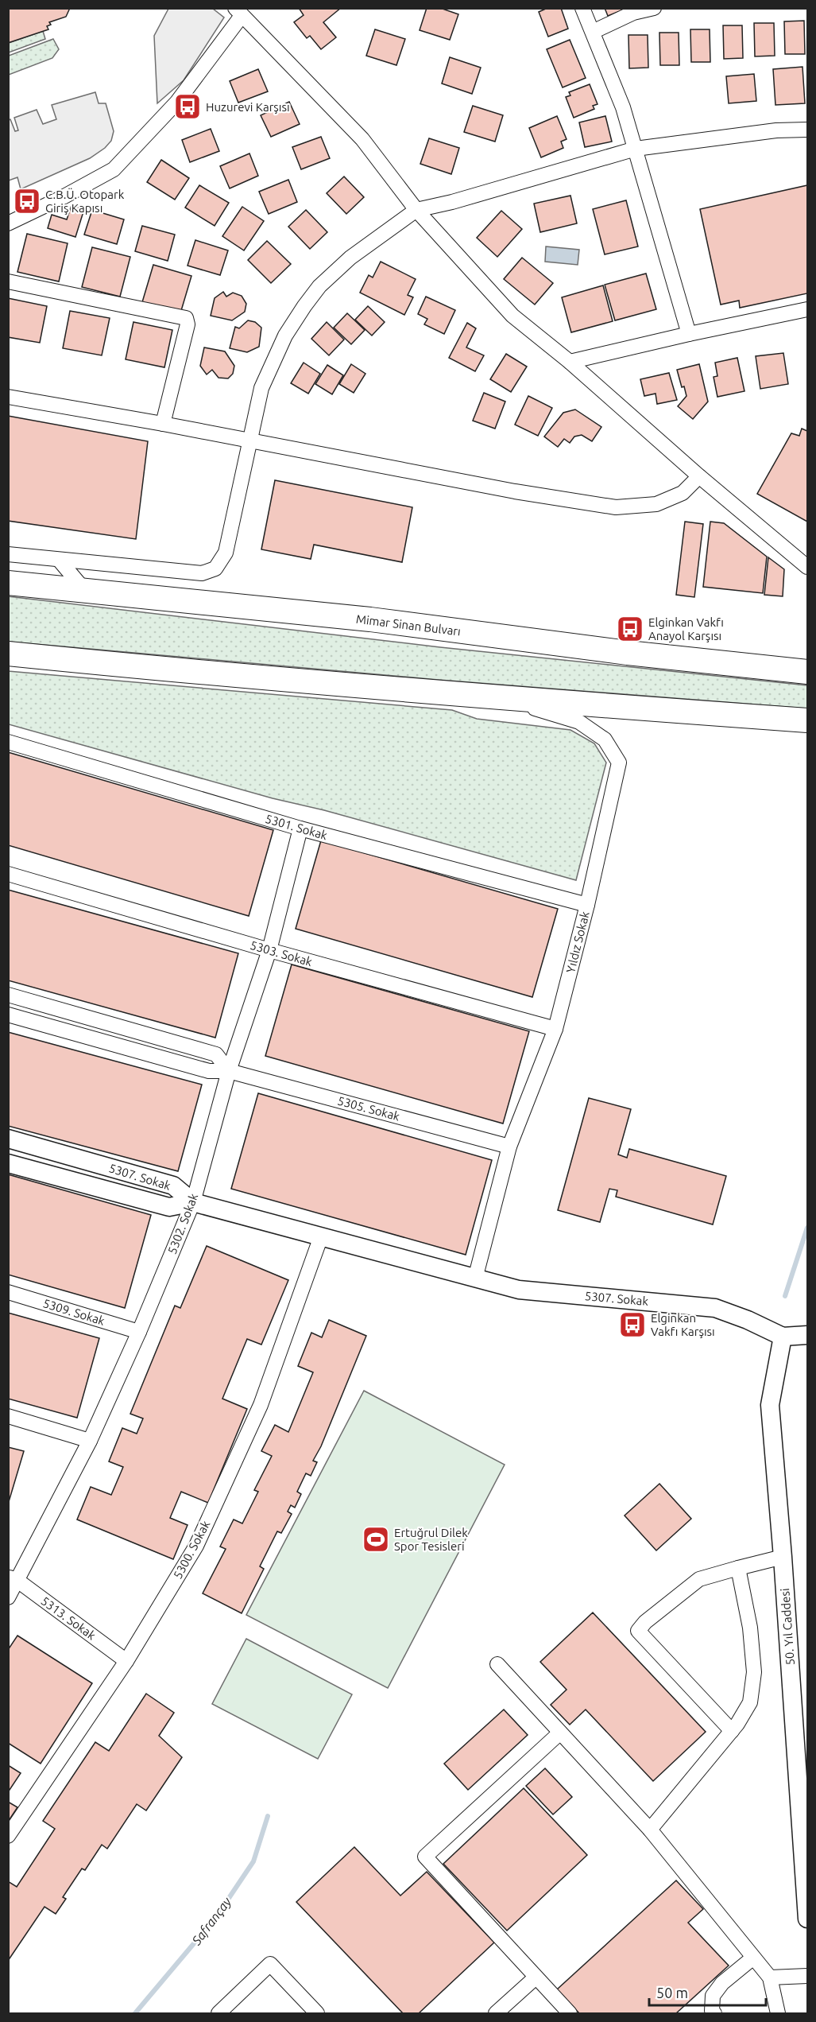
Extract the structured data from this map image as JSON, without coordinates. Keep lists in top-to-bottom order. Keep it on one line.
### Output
{"streets":{"highway":["Mimar Sinan Bulvarı"],"street":["5301. Sokak","Yıldız Sokak","5303. Sokak","5305. Sokak","5307. Sokak","5302. Sokak","5309. Sokak","5300. Sokak","5313. Sokak","50. Yıl Caddesi"]},"crossings":[["5301. Sokak","Yıldız Sokak"],["5301. Sokak","5302. Sokak"],["Yıldız Sokak","5303. Sokak"],["Yıldız Sokak","5305. Sokak"],["Yıldız Sokak","5307. Sokak"],["5303. Sokak","5302. Sokak"],["5305. Sokak","5302. Sokak"],["5307. Sokak","5302. Sokak"],["5307. Sokak","5300. Sokak"],["5307. Sokak","50. Yıl Caddesi"],["5302. Sokak","5309. Sokak"],["5302. Sokak","5313. Sokak"],["5300. Sokak","5313. Sokak"]],"water":["Safrançay"],"places":{"bus stop":["Huzurevi Karşısı","C.B.Ü. Otopark Giriş Kapısı","Elginkan Vakfı Anayol Karşısı","Elginkan Vakfı Karşısı"],"sports":["Ertuğrul Dilek Spor Tesisleri"]},"scale_bar":"50 m"}
